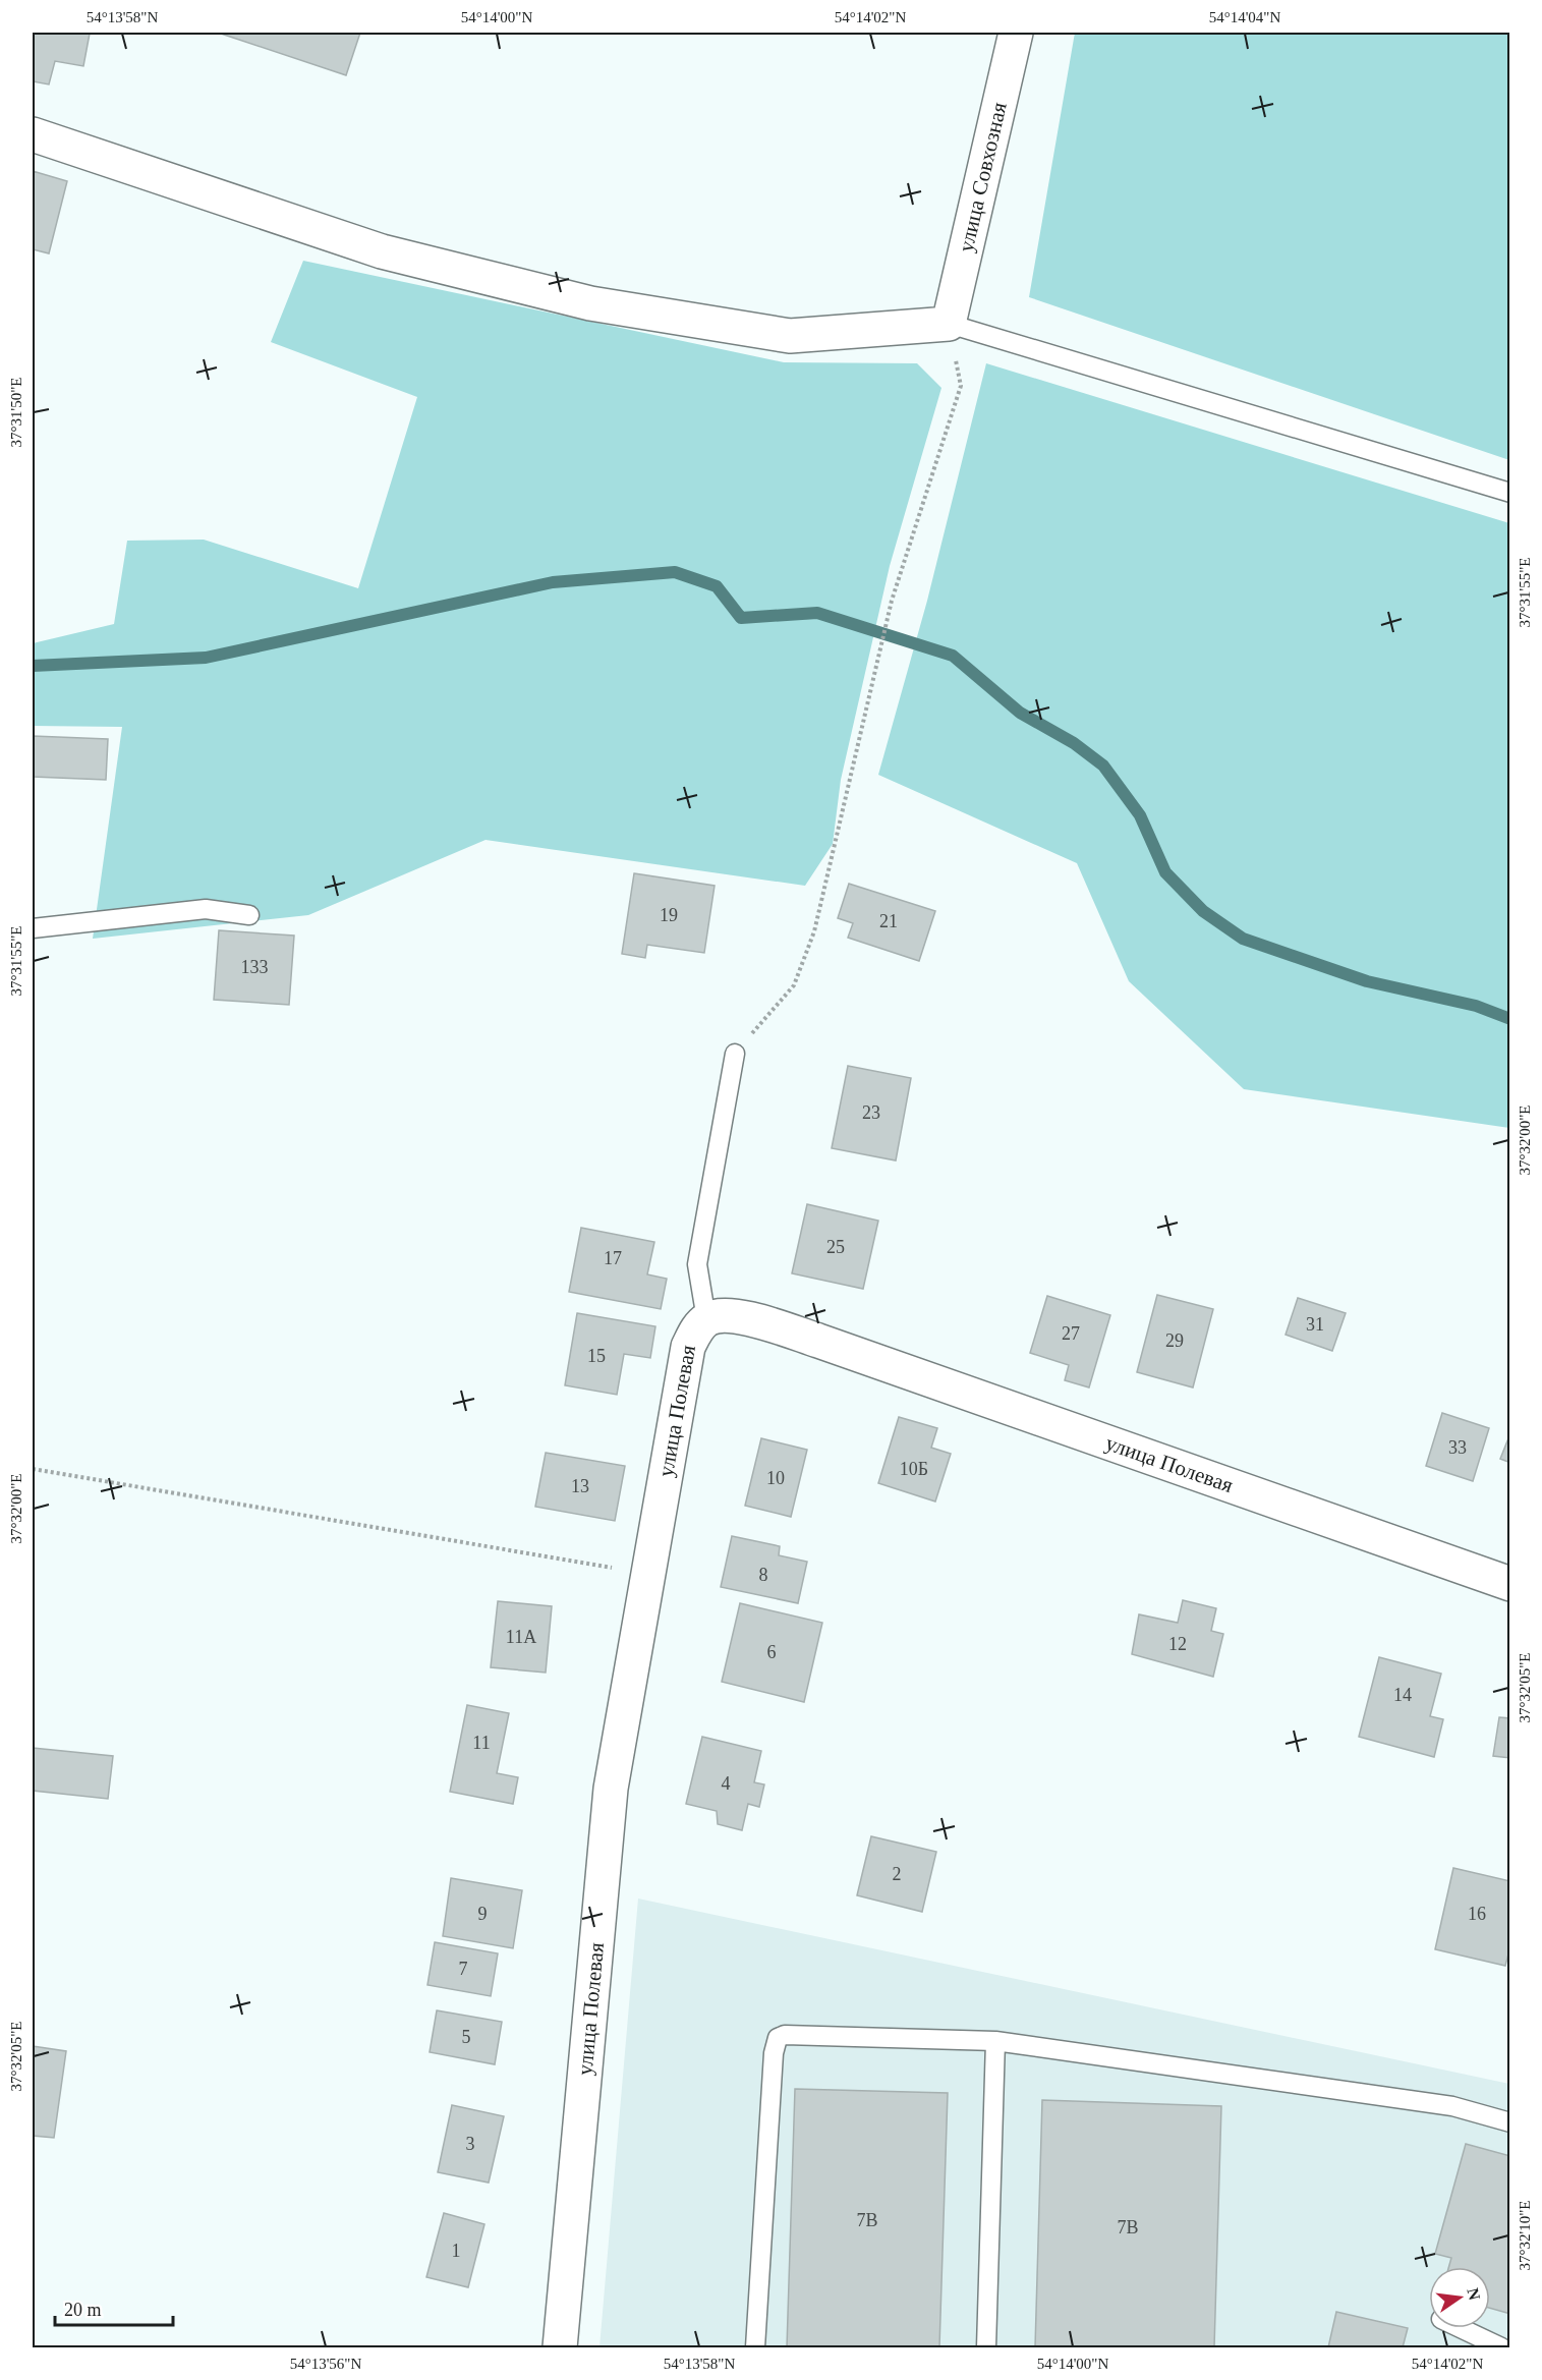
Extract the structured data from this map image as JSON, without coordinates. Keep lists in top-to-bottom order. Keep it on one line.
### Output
{"streets":{"street":["улица Совхозная","улица Полевая"]},"house_numbers":["19","21","133","23","25","17","31","27","29","15","33","10Б","10","13","8","11А","12","6","14","11","4","2","9","16","7","5","3","7В","7В","1"],"scale_bar":"20 m","north":"right","coordinates":["54°13'58\"N","54°14'00\"N","54°14'02\"N","54°14'04\"N","37°31'50\"E","37°31'55\"E","37°32'00\"E","37°32'05\"E","37°32'10\"E","54°13'56\"N"]}
